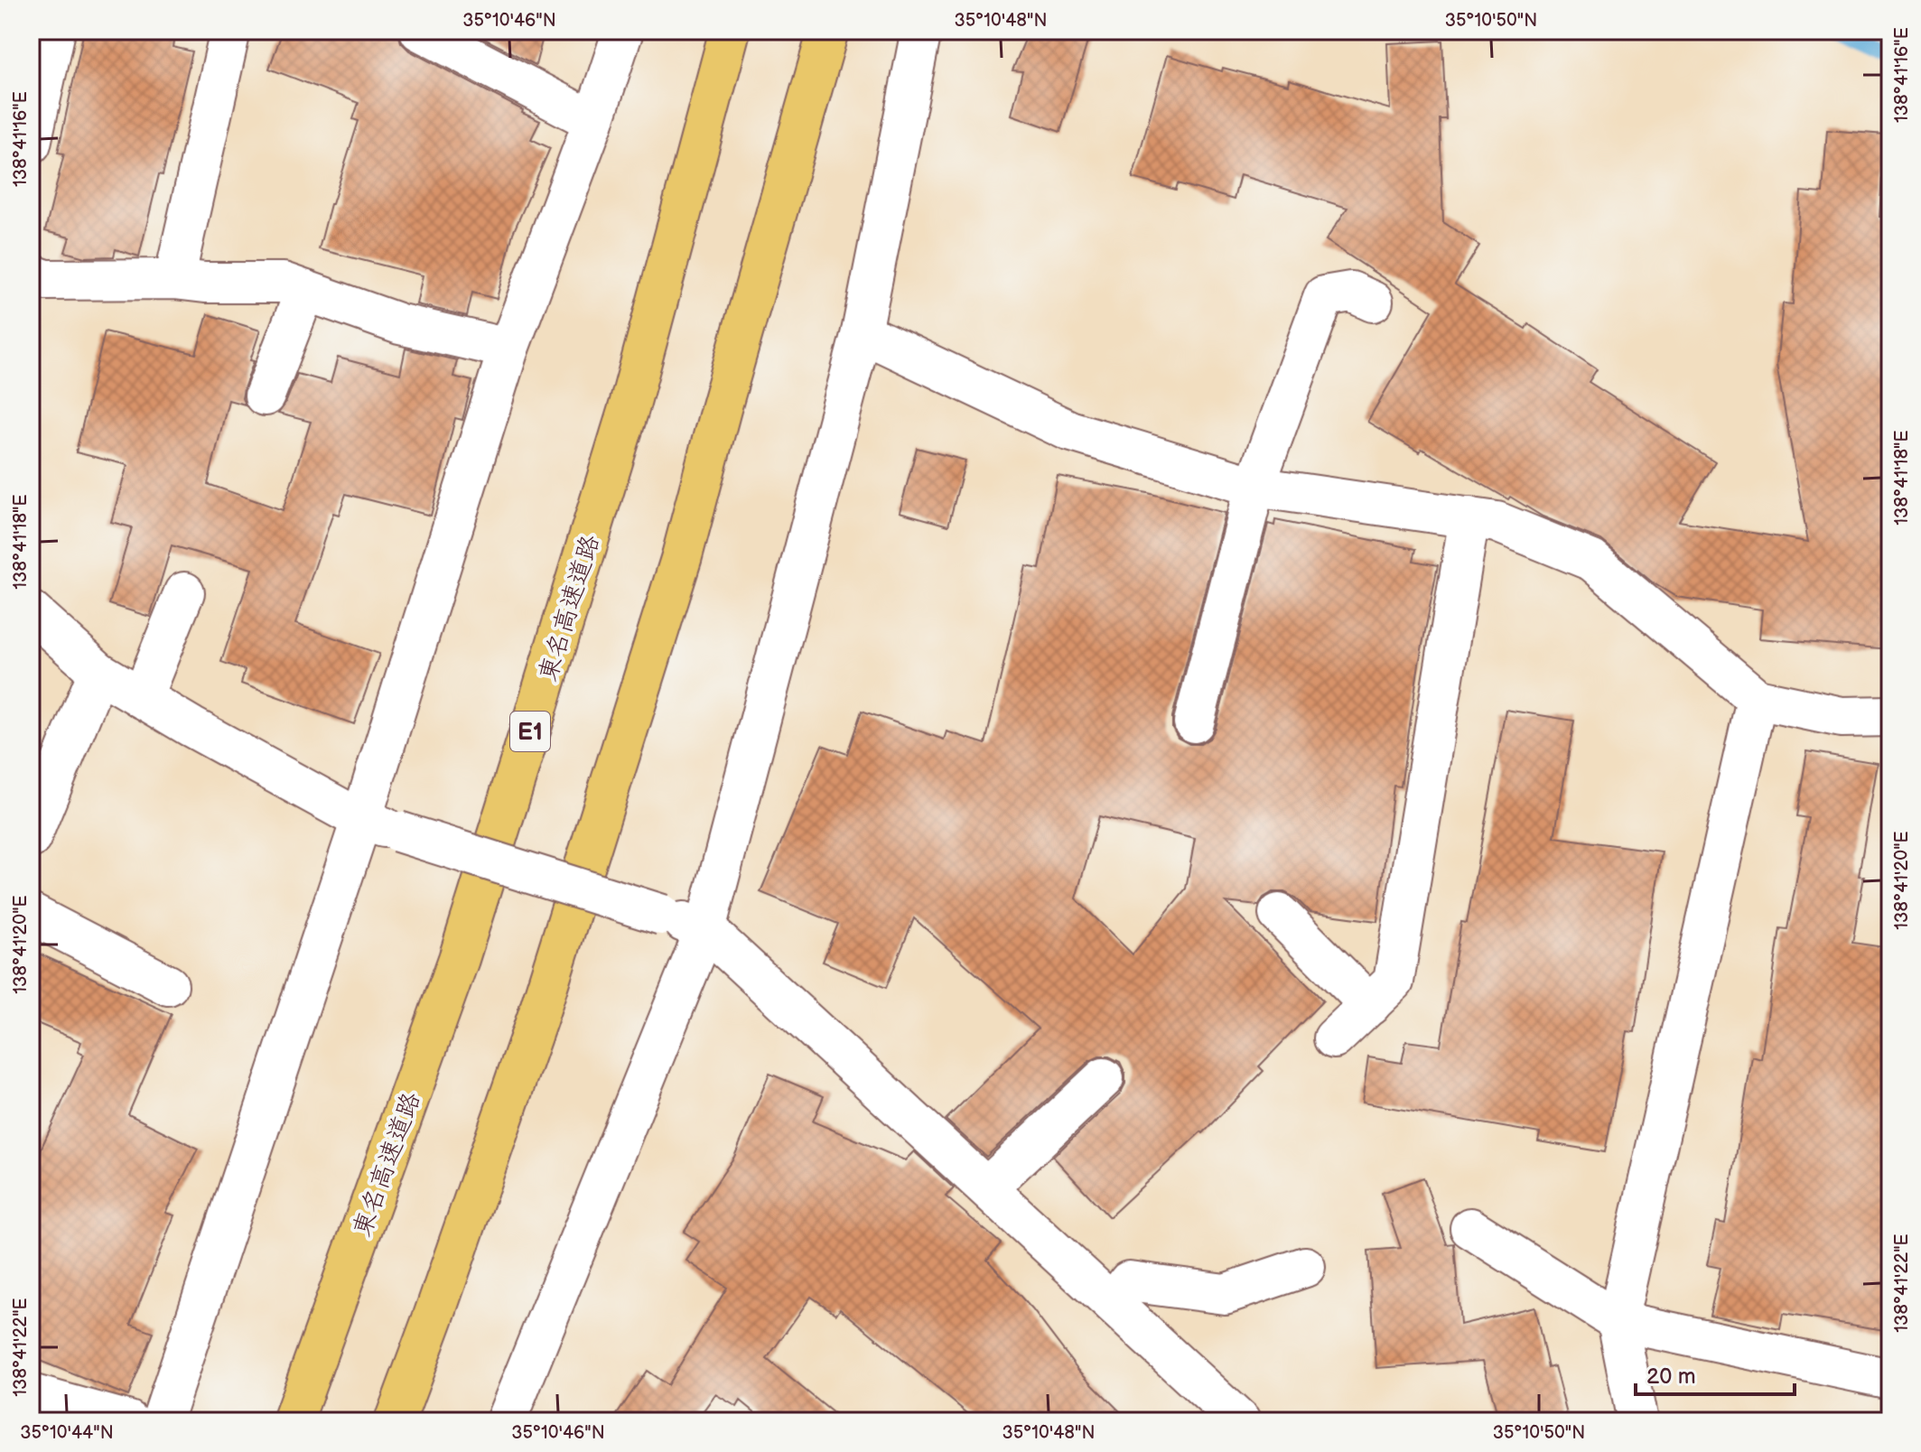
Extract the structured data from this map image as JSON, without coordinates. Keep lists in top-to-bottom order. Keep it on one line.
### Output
{"streets":{"highway":["東名高速道路","E1"]},"scale_bar":"20 m","coordinates":["35°10'46\"N","35°10'48\"N","35°10'50\"N","138°41'16\"E","138°41'18\"E","138°41'20\"E","138°41'22\"E","35°10'44\"N"]}
